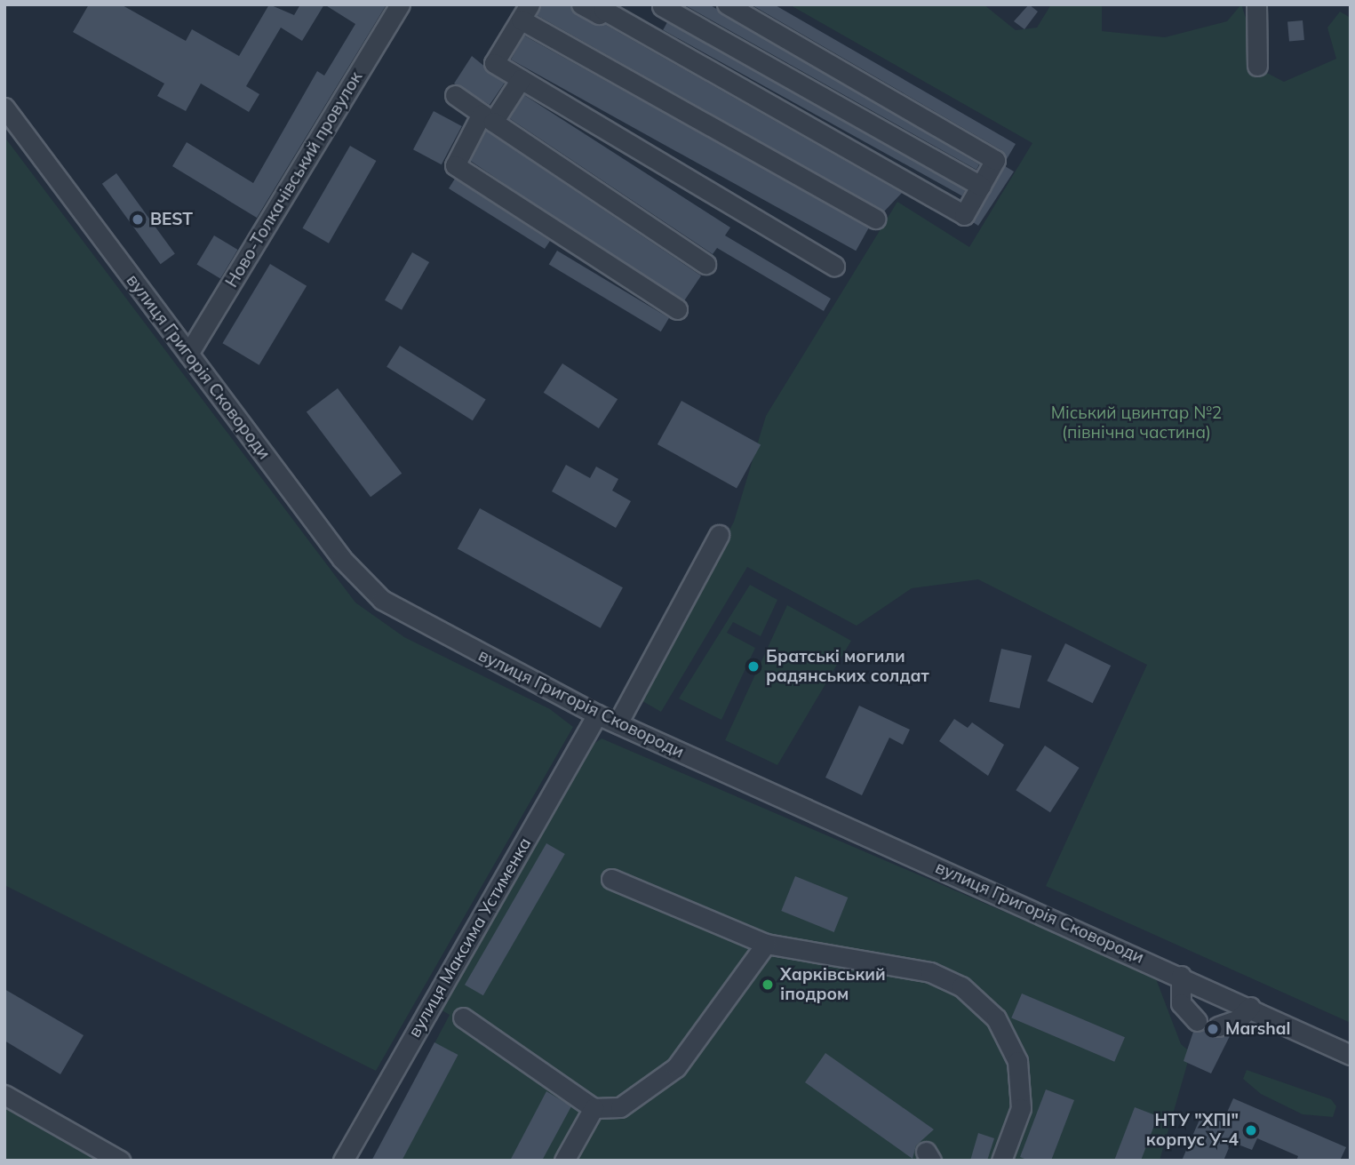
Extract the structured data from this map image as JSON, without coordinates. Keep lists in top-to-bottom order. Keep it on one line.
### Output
{"streets":{"street":["Ново-Толкачівський провулок","вулиця Григорія Сковороди","вулиця Максима Устименка"]},"crossings":[["Ново-Толкачівський провулок","вулиця Григорія Сковороди"],["вулиця Григорія Сковороди","вулиця Максима Устименка"]],"parks":["Міський цвинтар №2 (північна частина)"],"places":["BEST","Братські могили радянських солдат","Харківський іподром","Marshal","НТУ \"ХПІ\" корпус У-4"]}
